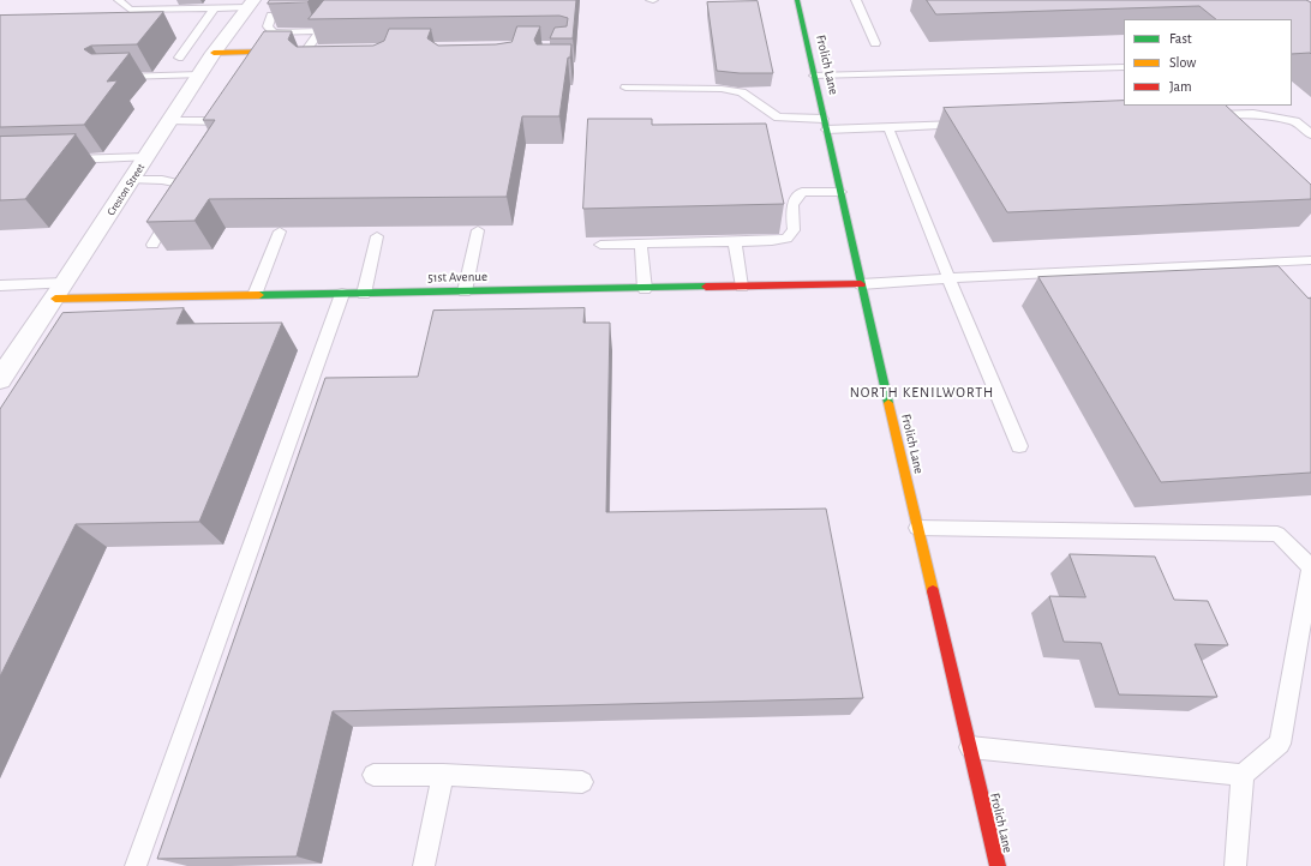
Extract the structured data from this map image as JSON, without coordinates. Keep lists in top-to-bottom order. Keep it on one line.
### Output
{"streets":{"street":["Frolich Lane","Creston Street","51st Avenue"]},"crossings":[["Frolich Lane","51st Avenue"],["Creston Street","51st Avenue"]],"districts":["NORTH KENILWORTH"],"legend":["Fast","Slow","Jam"]}
